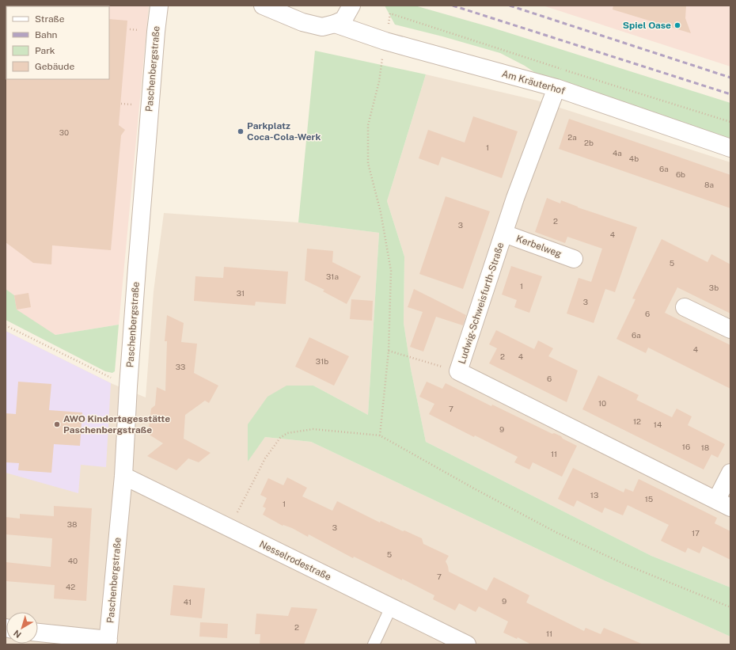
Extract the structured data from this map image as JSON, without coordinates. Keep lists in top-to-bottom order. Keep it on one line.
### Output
{"streets":{"street":["Paschenbergstraße","Am Kräuterhof","Kerbelweg","Ludwig-Schweisfurth-Straße","Nesselrodestraße"]},"crossings":[["Paschenbergstraße","Nesselrodestraße"],["Am Kräuterhof","Ludwig-Schweisfurth-Straße"],["Kerbelweg","Ludwig-Schweisfurth-Straße"]],"places":["Spiel Oase","Parkplatz Coca-Cola-Werk","AWO Kindertagesstätte Paschenbergstraße"],"house_numbers":["30","2a","2b","1","4a","4b","6a","6b","8a","2","3","4","5","31a","1","3b","31","3","6","6a","4","2","4","31b","33","6","10","7","12","14","9","16","18","11","13","15","1","38","3","17","5","40","7","42","9","41","2","11"],"legend":["Straße","Bahn","Park","Gebäude"],"north":"bottom left"}
